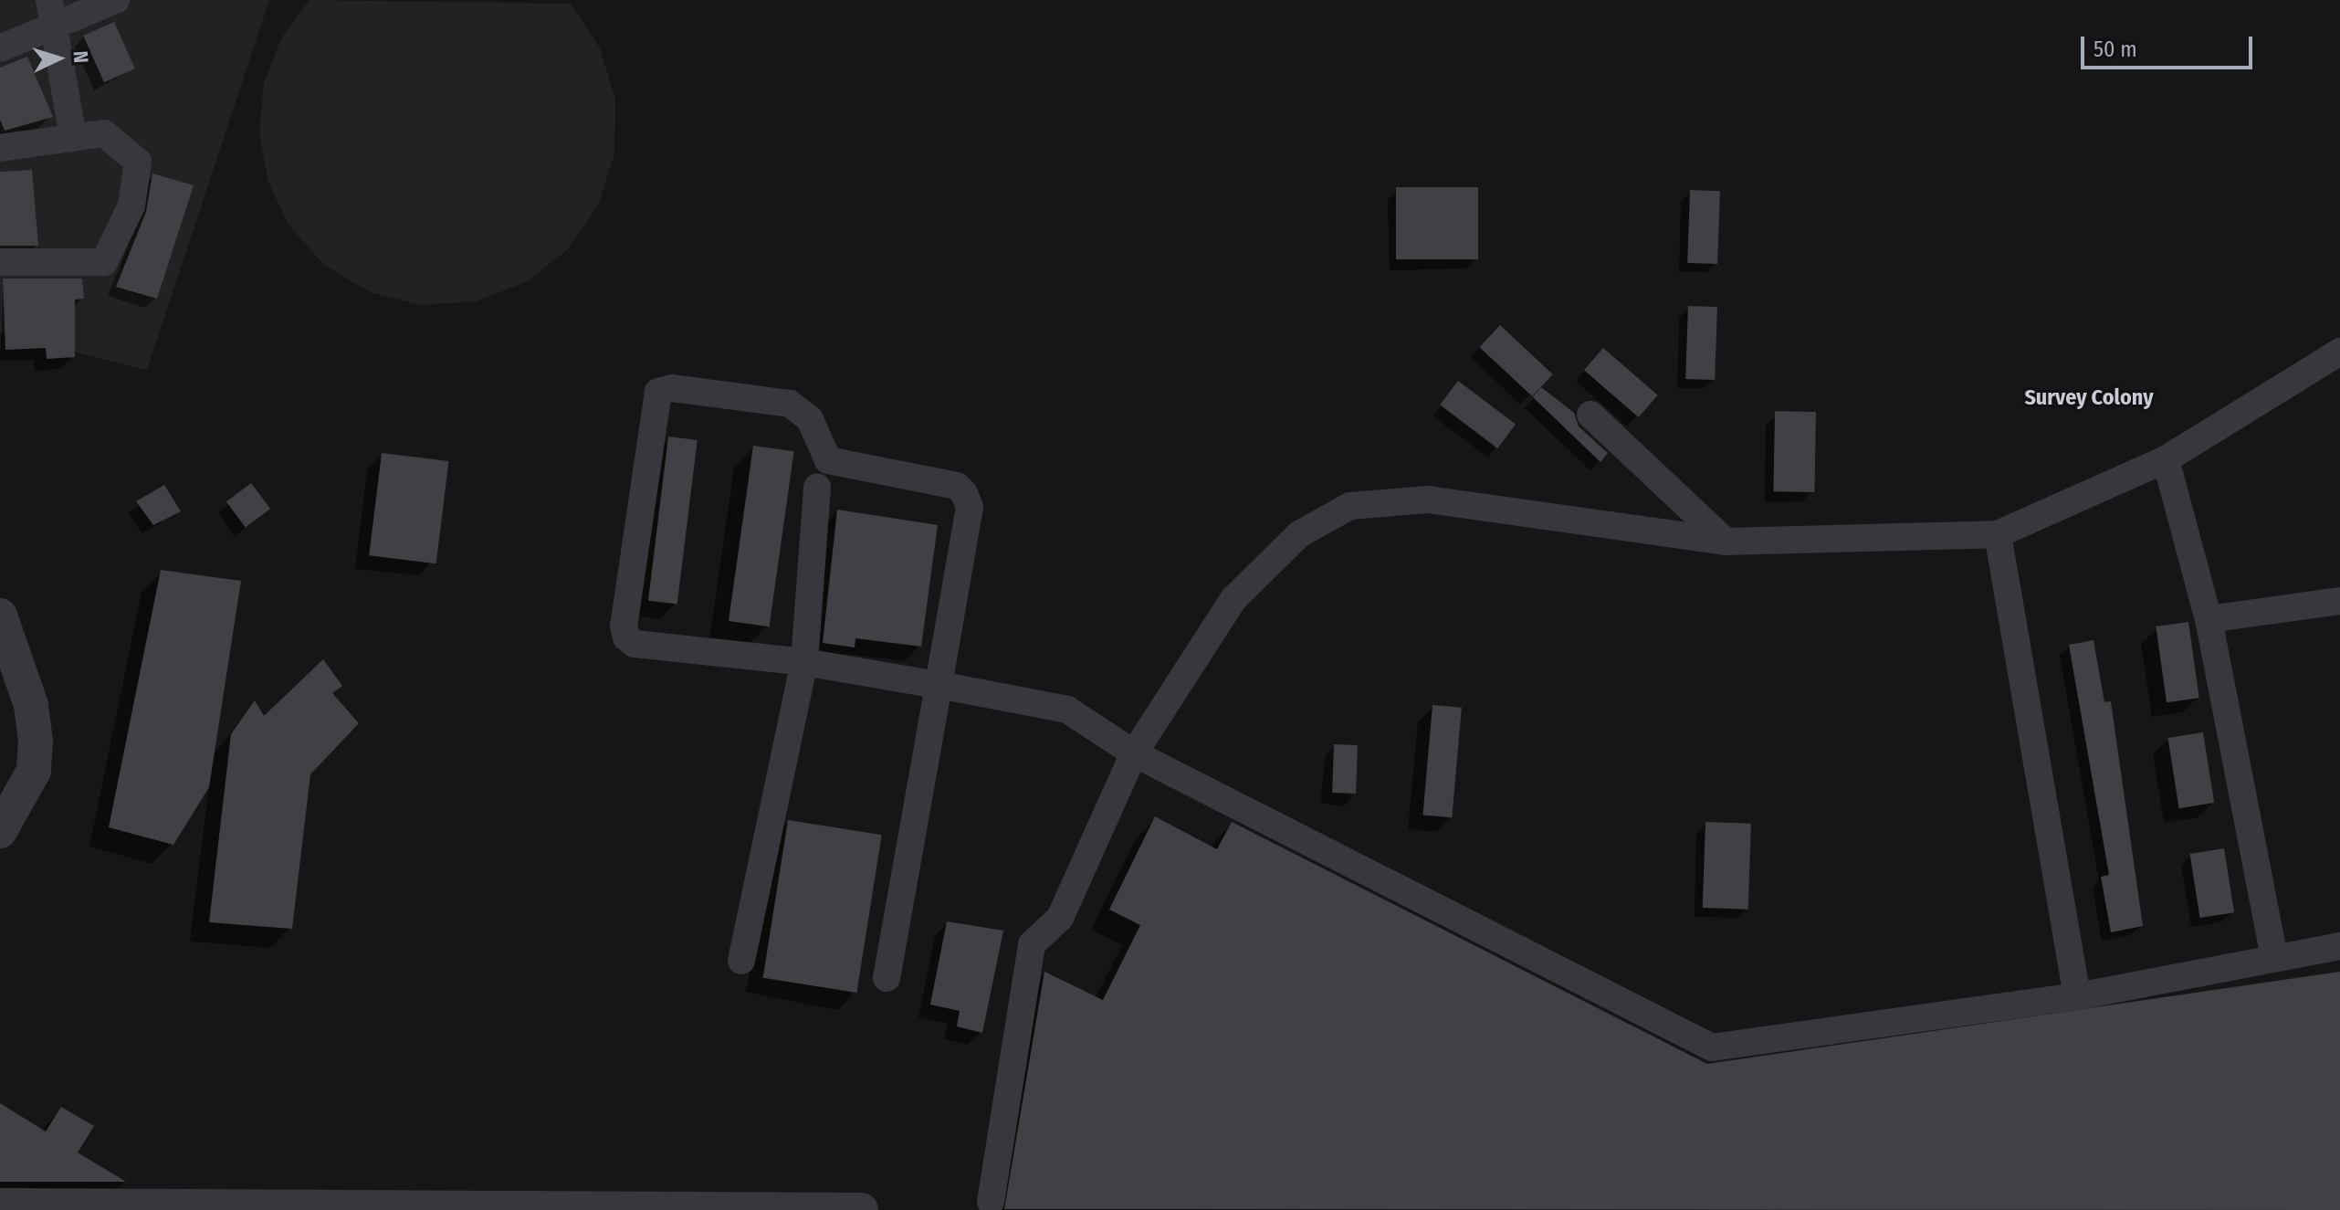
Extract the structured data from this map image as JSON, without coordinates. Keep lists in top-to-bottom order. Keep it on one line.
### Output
{"districts":["Survey Colony"],"scale_bar":"50 m","north":"right"}
